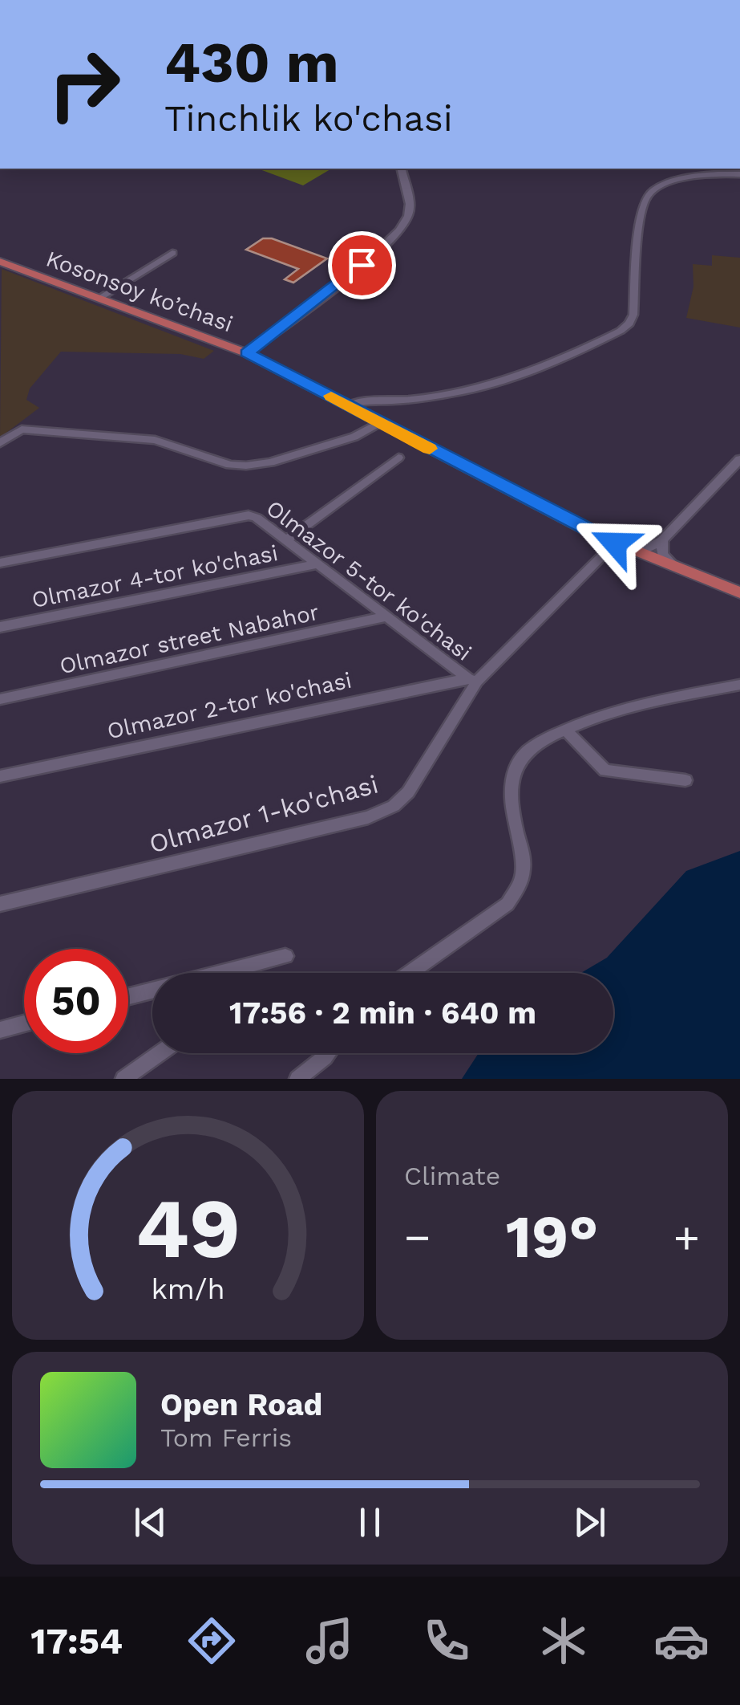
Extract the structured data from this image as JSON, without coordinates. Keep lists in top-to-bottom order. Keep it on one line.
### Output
{"streets":{"main road":["Kosonsoy ko’chasi"],"street":["Olmazor 4-tor ko'chasi","Olmazor 5-tor ko'chasi","Olmazor street Nabahor","Olmazor 2-tor ko'chasi","Olmazor 1-ko'chasi"]},"crossings":[["Kosonsoy ko’chasi","Olmazor 1-ko'chasi"],["Olmazor 4-tor ko'chasi","Olmazor 5-tor ko'chasi"],["Olmazor 5-tor ko'chasi","Olmazor street Nabahor"],["Olmazor 5-tor ko'chasi","Olmazor 2-tor ko'chasi"],["Olmazor 5-tor ko'chasi","Olmazor 1-ko'chasi"],["Olmazor 2-tor ko'chasi","Olmazor 1-ko'chasi"]],"page":{"turn":["430 m","Tinchlik ko'chasi"],"limit":"50","trip":"17:56 · 2 min · 640 m","tile":"Climate","heat":["−","19°","+"],"song":["Open Road","Tom Ferris"],"tabs":"17:54","gauge":["49","km/h"]}}
